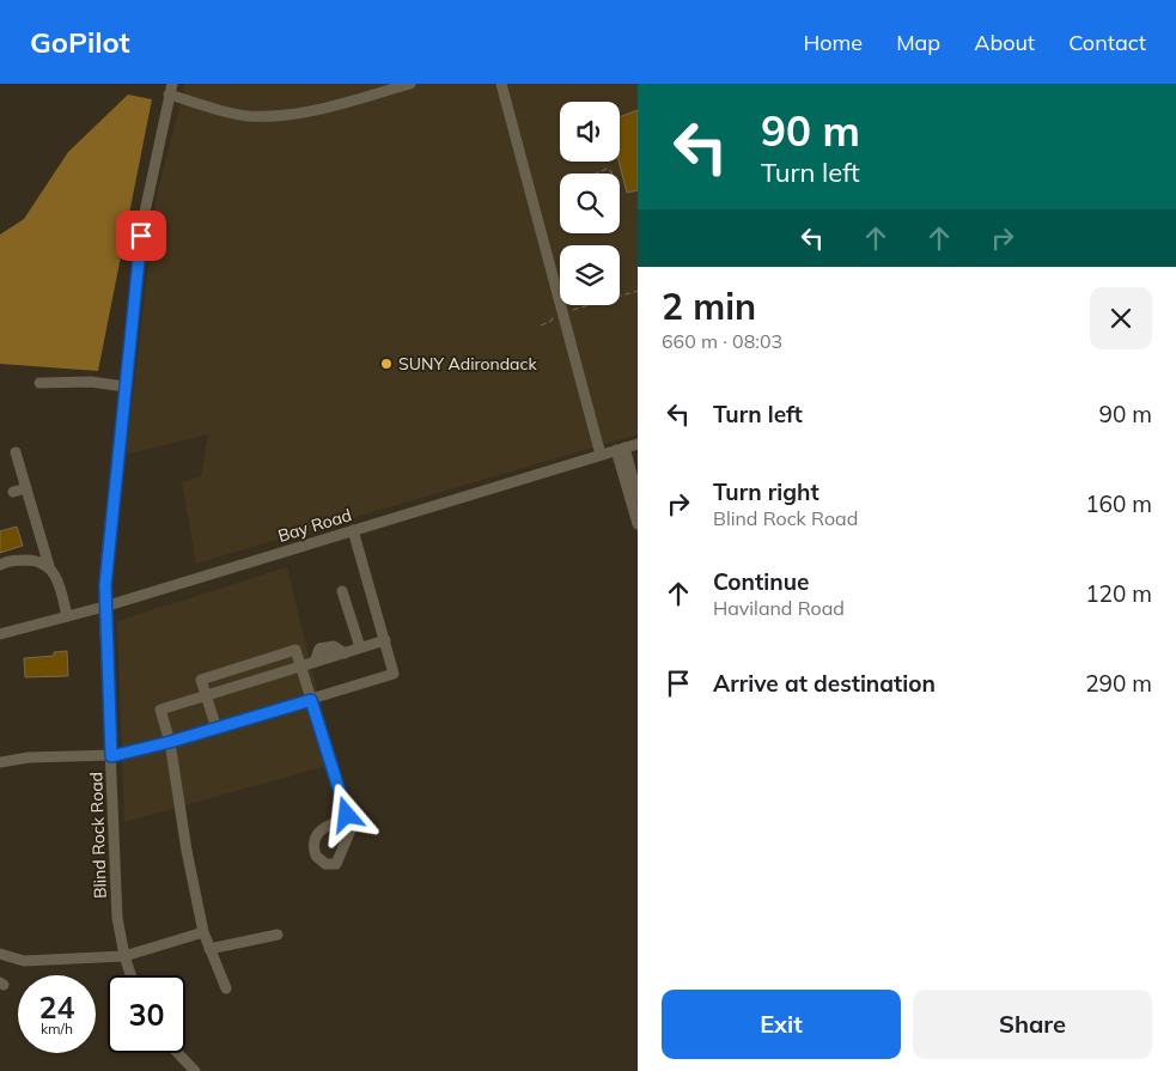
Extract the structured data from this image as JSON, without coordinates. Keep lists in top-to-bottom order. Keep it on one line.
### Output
{"streets":{"street":["Bay Road","Blind Rock Road"]},"crossings":[["Bay Road","Blind Rock Road"]],"places":["SUNY Adirondack"],"page":{"header":"GoPilot","nav":["Home","Map","About","Contact"],"turn":["90 m","Turn left"],"heading":["2 min","660 m · 08:03"],"list":[{"name":"Turn left","value":"90 m"},{"name":"Turn right","note":"Blind Rock Road","value":"160 m"},{"name":"Continue","note":"Haviland Road","value":"120 m"},{"name":"Arrive at destination","value":"290 m"}],"speed":"24 km/h","limit":"30","buttons":["Exit","Share"]}}
